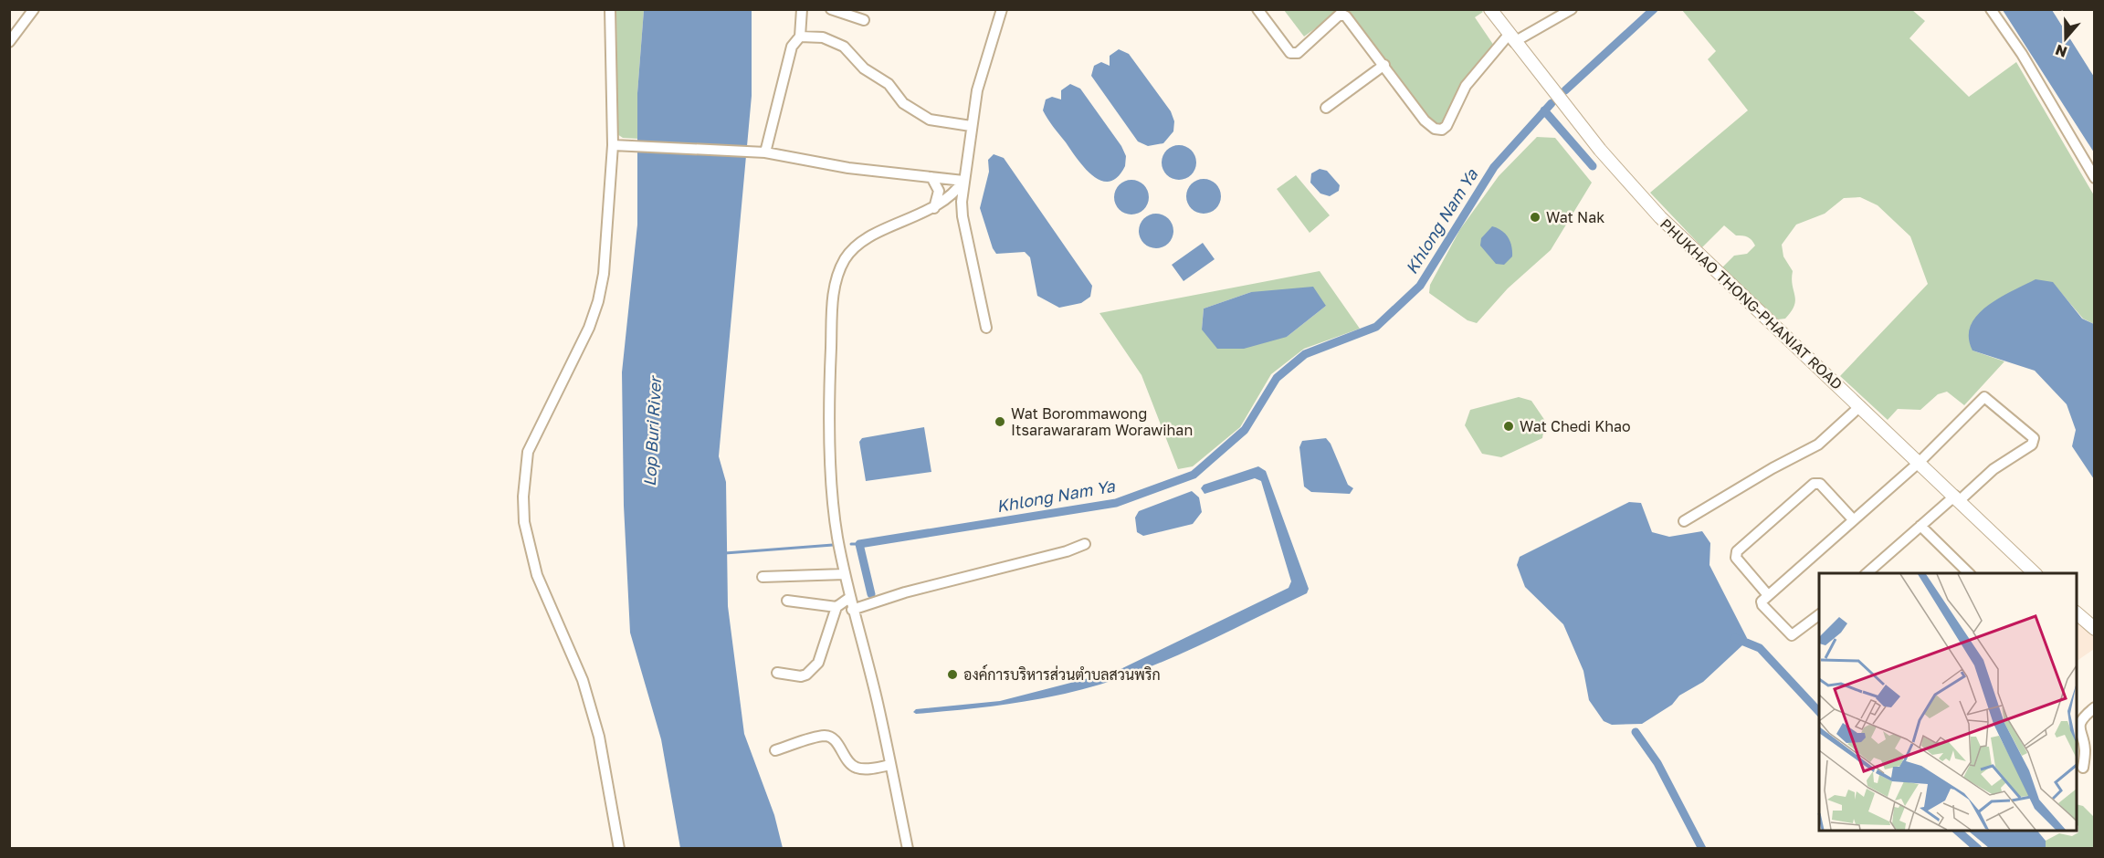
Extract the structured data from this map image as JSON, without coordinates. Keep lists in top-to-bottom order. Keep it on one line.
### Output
{"streets":{"main road":["PHUKHAO THONG-PHANIAT ROAD"]},"water":["Khlong Nam Ya","Lop Buri River"],"places":["Wat Nak","Wat Borommawong Itsarawararam Worawihan","Wat Chedi Khao","องค์การบริหารส่วนตำบลสวนพริก"],"north":"bottom"}
